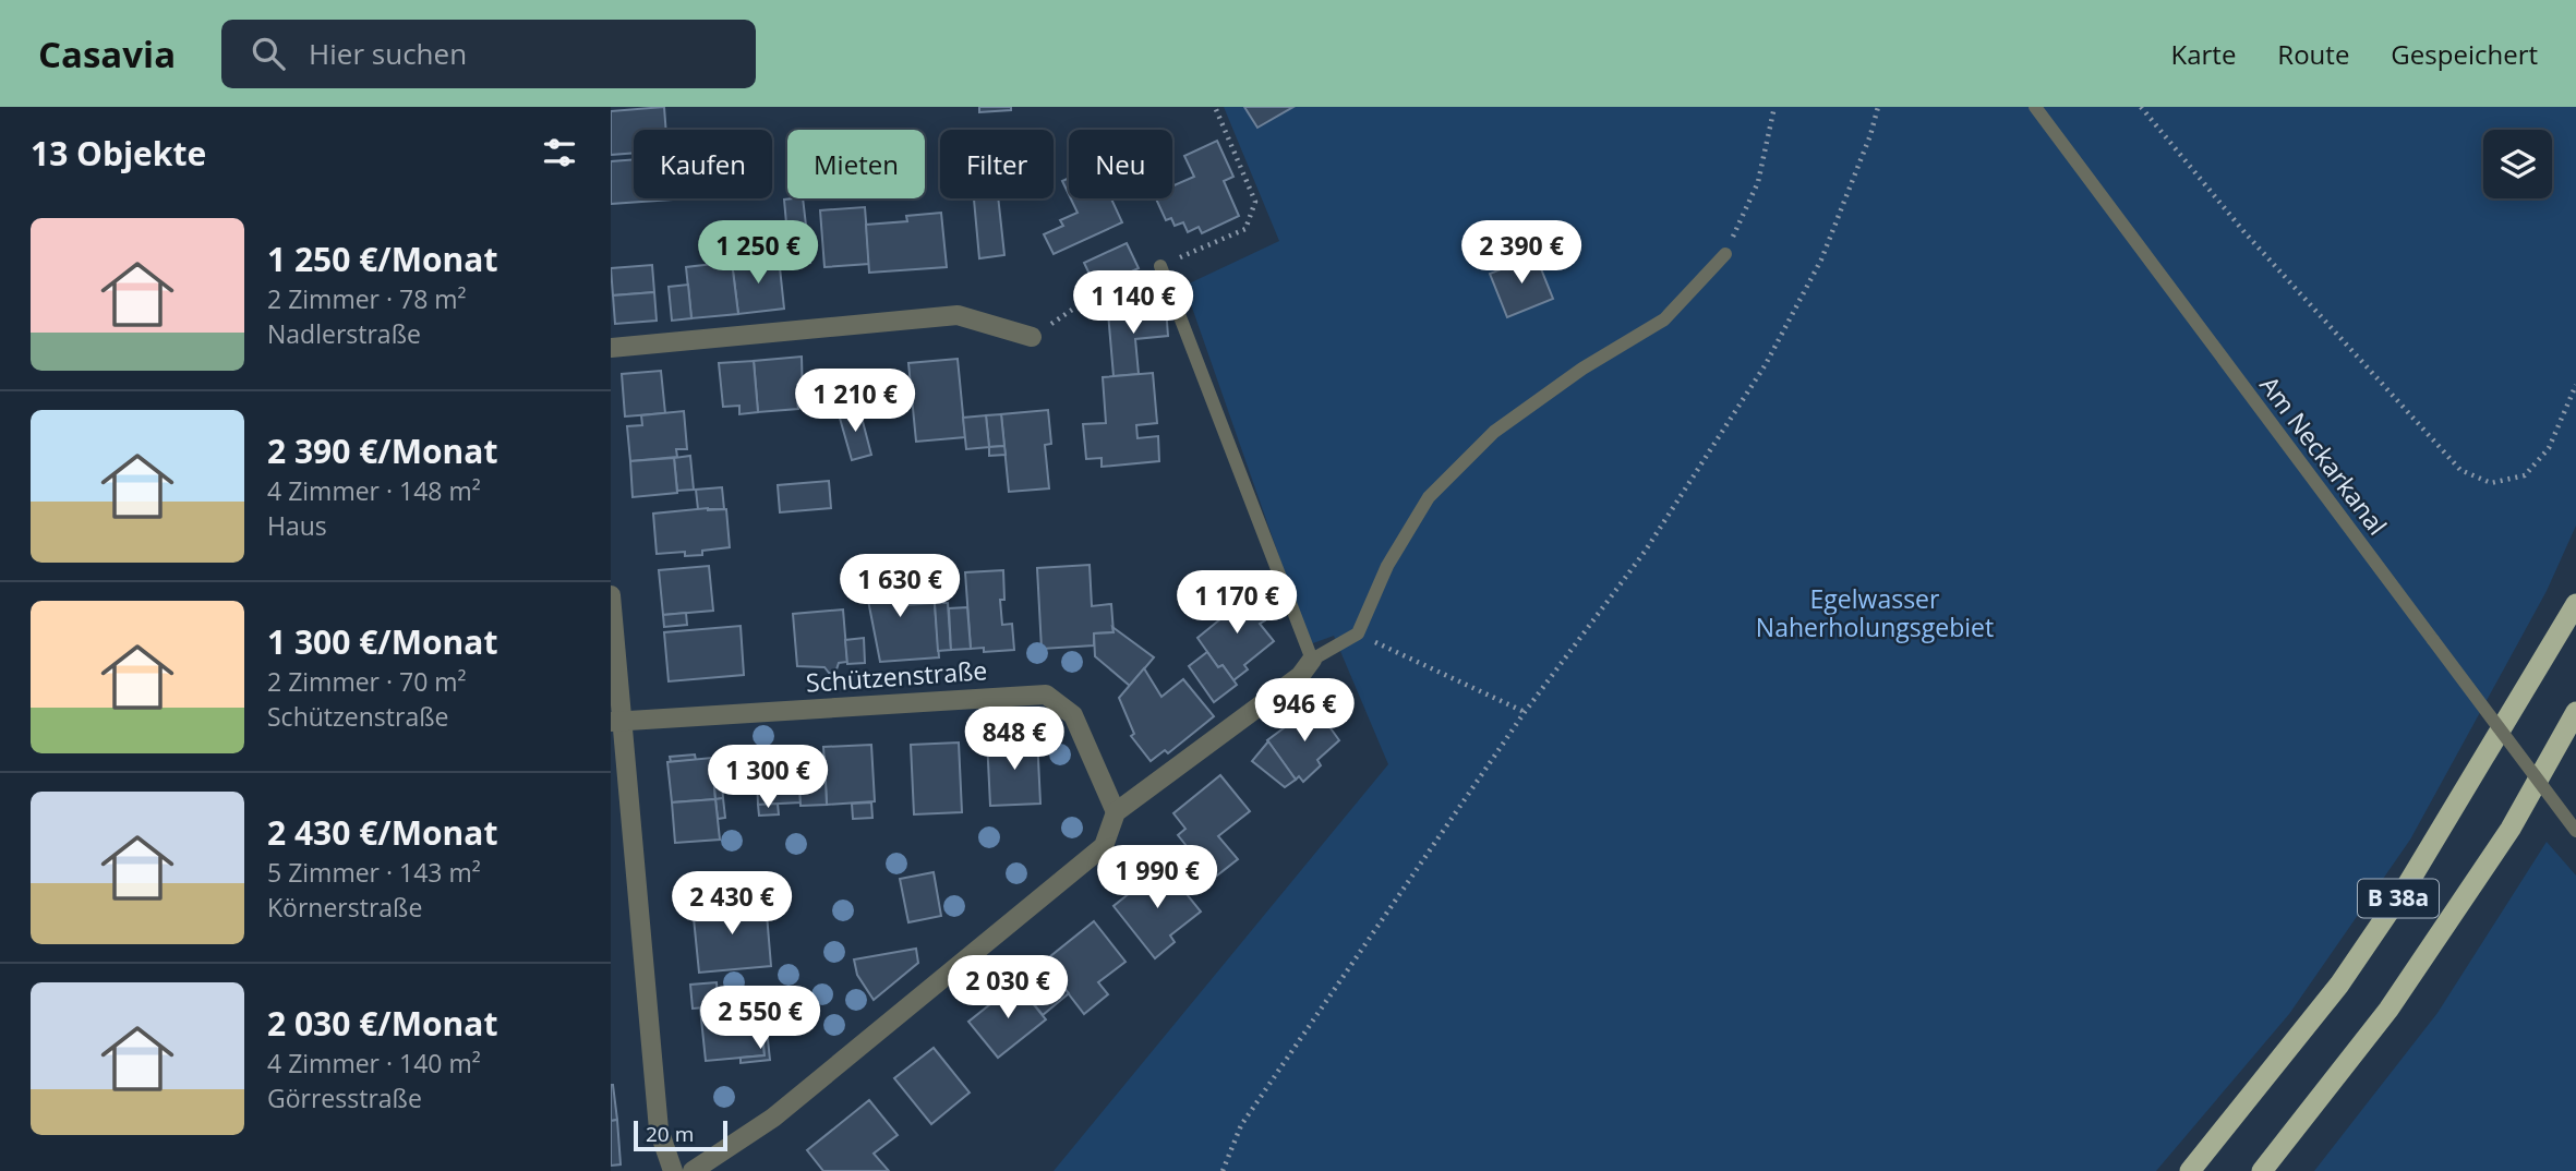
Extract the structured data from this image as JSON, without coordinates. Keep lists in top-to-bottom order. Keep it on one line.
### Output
{"streets":{"highway":["B 38a"],"street":["Schützenstraße"],"lane":["Am Neckarkanal"]},"parks":["Egelwasser Naherholungsgebiet"],"scale_bar":"20 m","page":{"header":"Casavia","search":"Hier suchen","nav":["Karte","Route","Gespeichert"],"heading":"13 Objekte","chip":["Kaufen","Mieten","Filter","Neu"],"list":[{"name":"1 250 €/Monat","note":"2 Zimmer · 78 m² · Nadlerstraße"},{"name":"2 390 €/Monat","note":"4 Zimmer · 148 m² · Haus"},{"name":"1 300 €/Monat","note":"2 Zimmer · 70 m² · Schützenstraße"},{"name":"2 430 €/Monat","note":"5 Zimmer · 143 m² · Körnerstraße"},{"name":"2 030 €/Monat","note":"4 Zimmer · 140 m² · Görresstraße"}],"price":["1 250 €","2 390 €","1 140 €","1 210 €","1 630 €","1 170 €","946 €","848 €","1 300 €","1 990 €","2 430 €","2 030 €","2 550 €"],"scale":"20 m"}}
